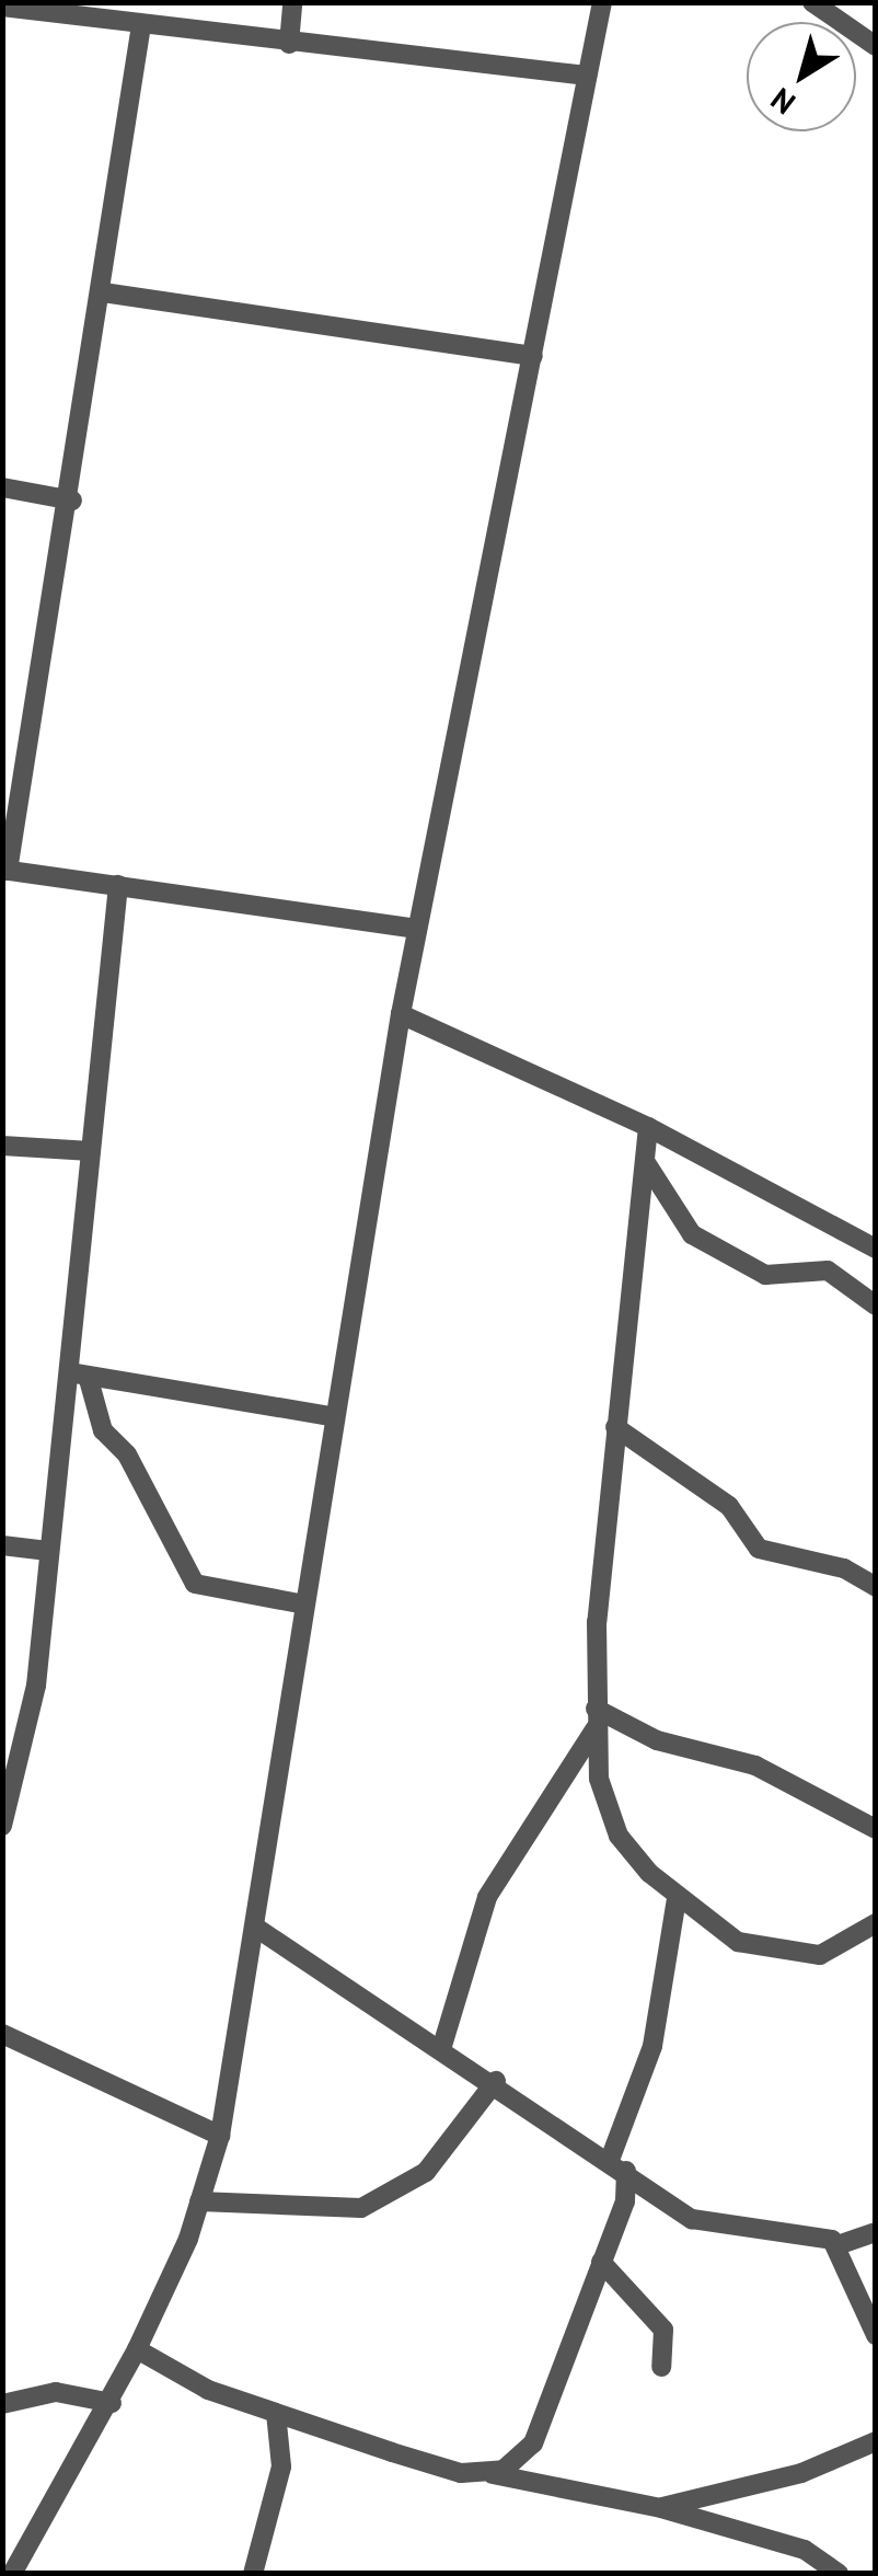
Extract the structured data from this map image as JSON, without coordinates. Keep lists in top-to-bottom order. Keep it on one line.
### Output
{"north":"bottom left"}
